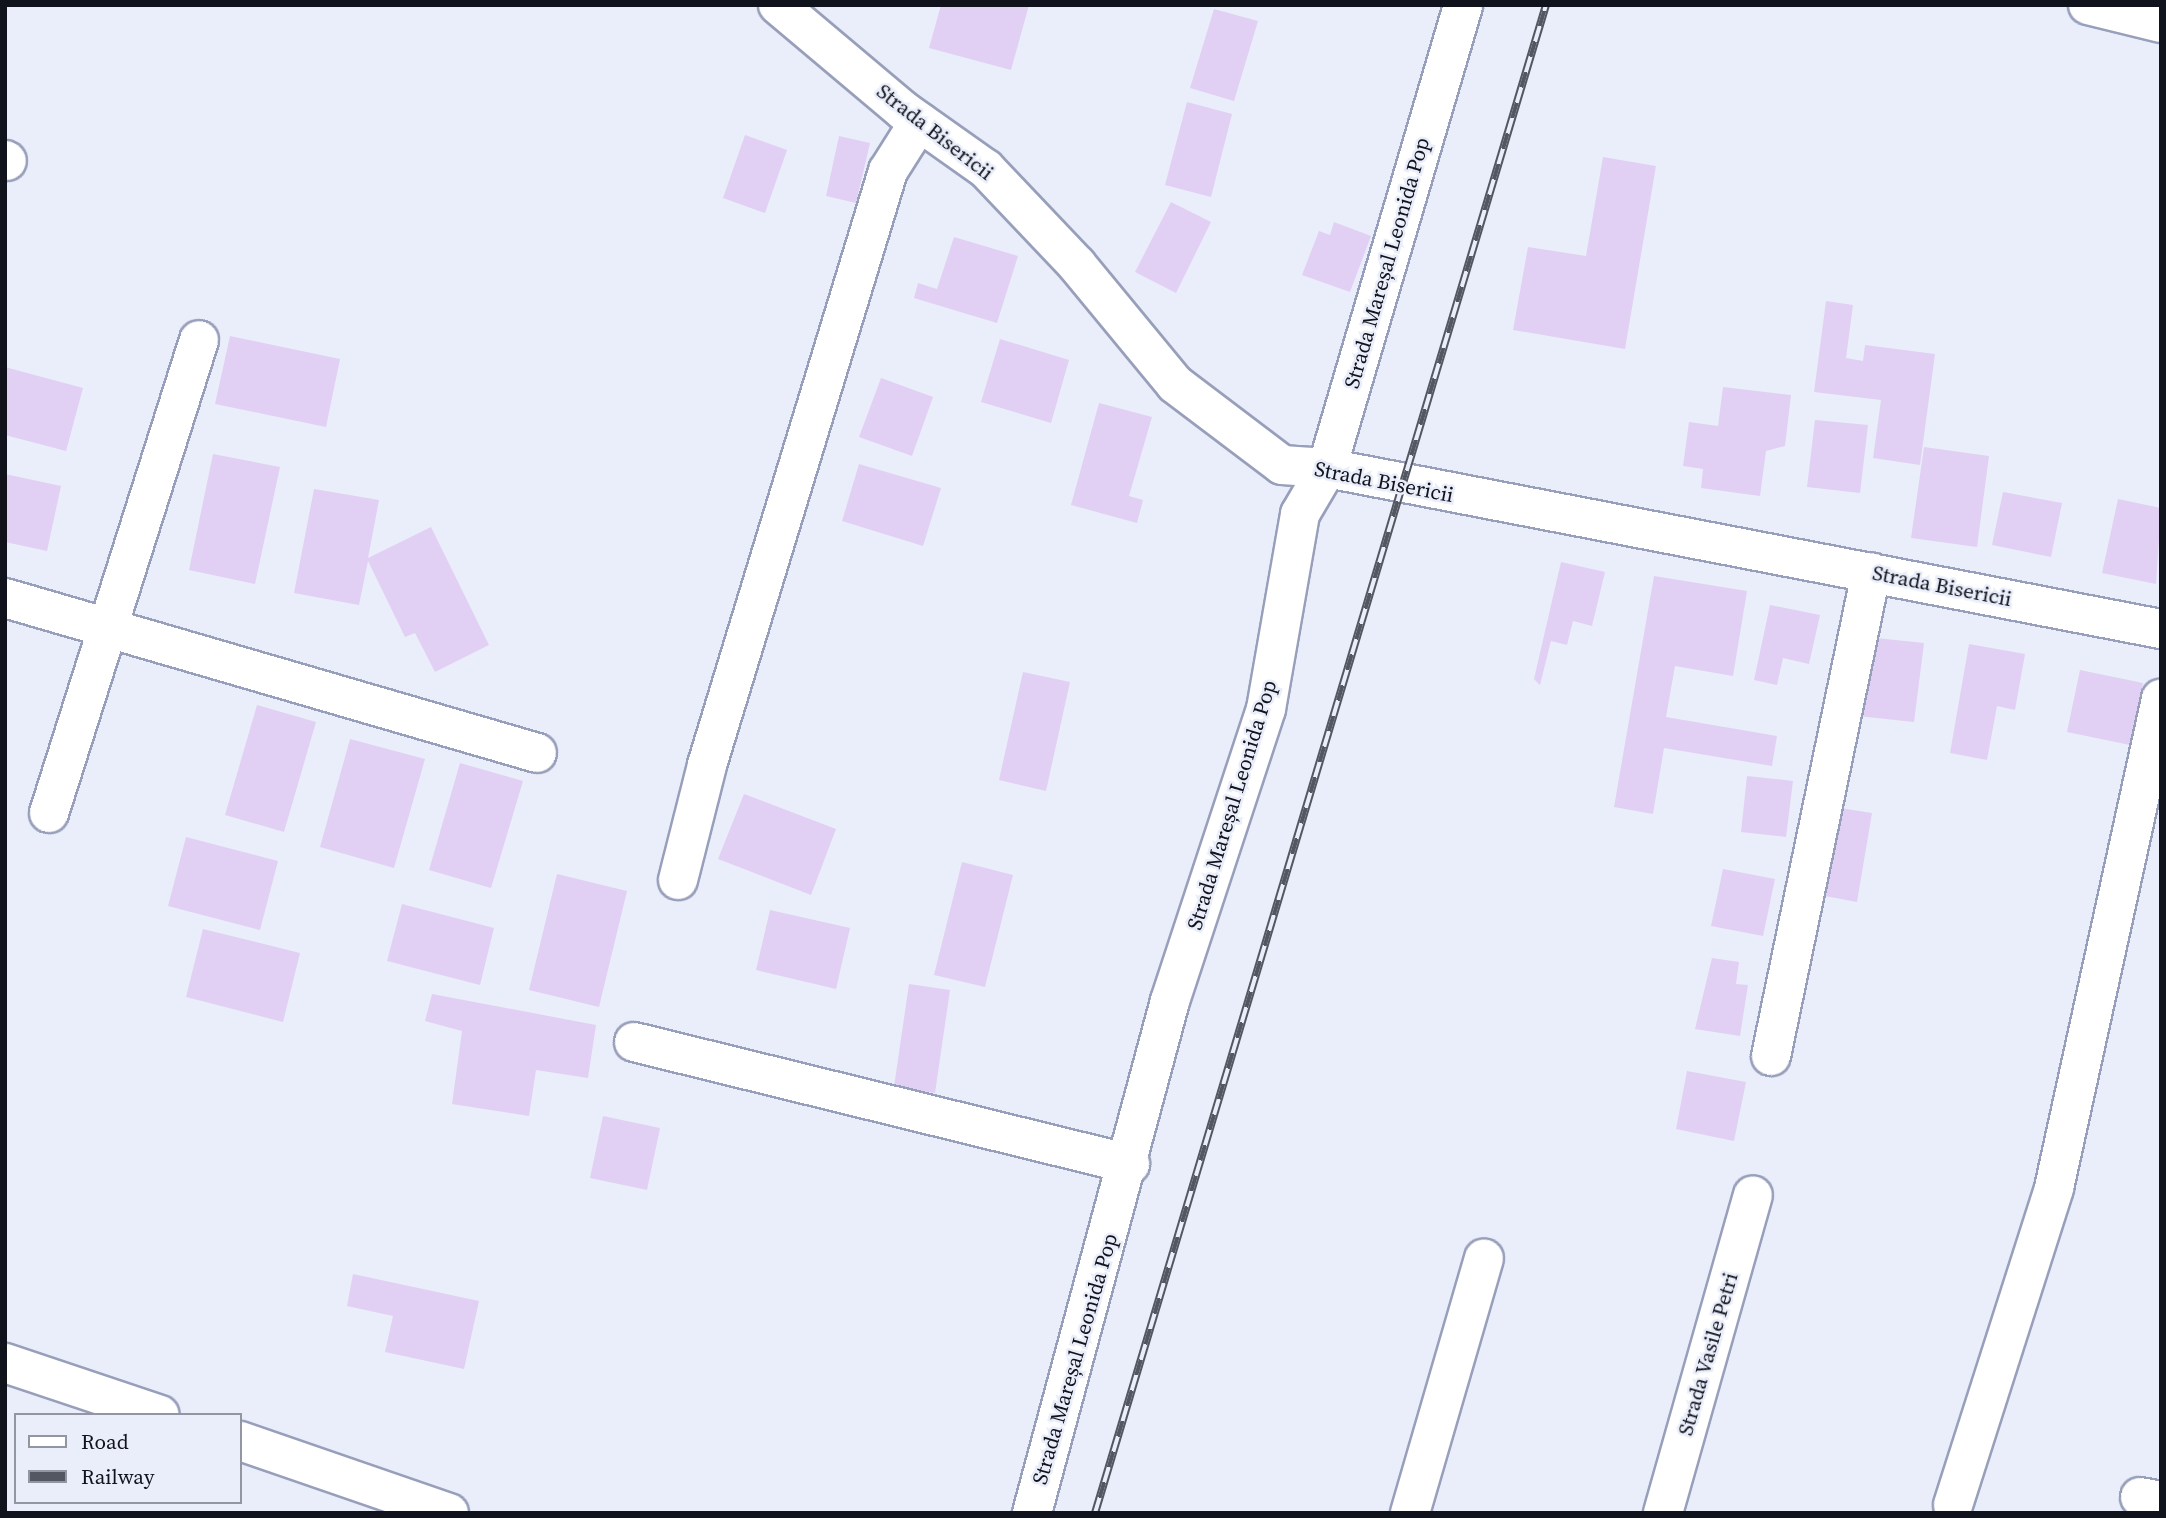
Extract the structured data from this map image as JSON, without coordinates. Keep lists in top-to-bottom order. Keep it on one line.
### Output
{"streets":{"street":["Strada Bisericii","Strada Mareșal Leonida Pop","Strada Vasile Petri"]},"crossings":[["Strada Bisericii","Strada Mareșal Leonida Pop"]],"legend":["Road","Railway"]}
